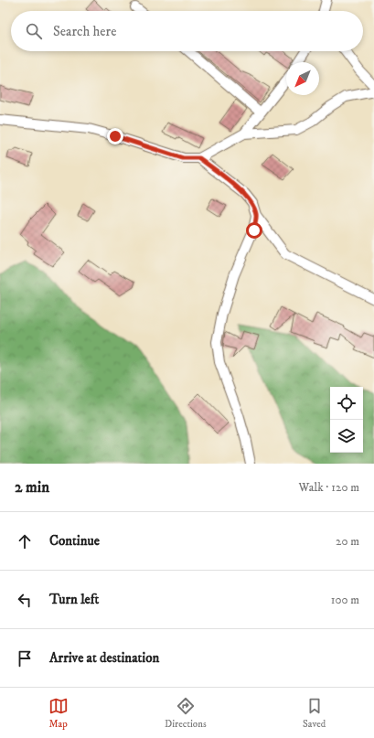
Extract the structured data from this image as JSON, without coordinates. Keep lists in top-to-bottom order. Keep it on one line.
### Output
{"north":"bottom left","page":{"search":"Search here","heading":["2 min","Walk · 120 m"],"list":[["Continue","20 m"],["Turn left","100 m"],"Arrive at destination"],"nav":["Map","Directions","Saved"]}}
